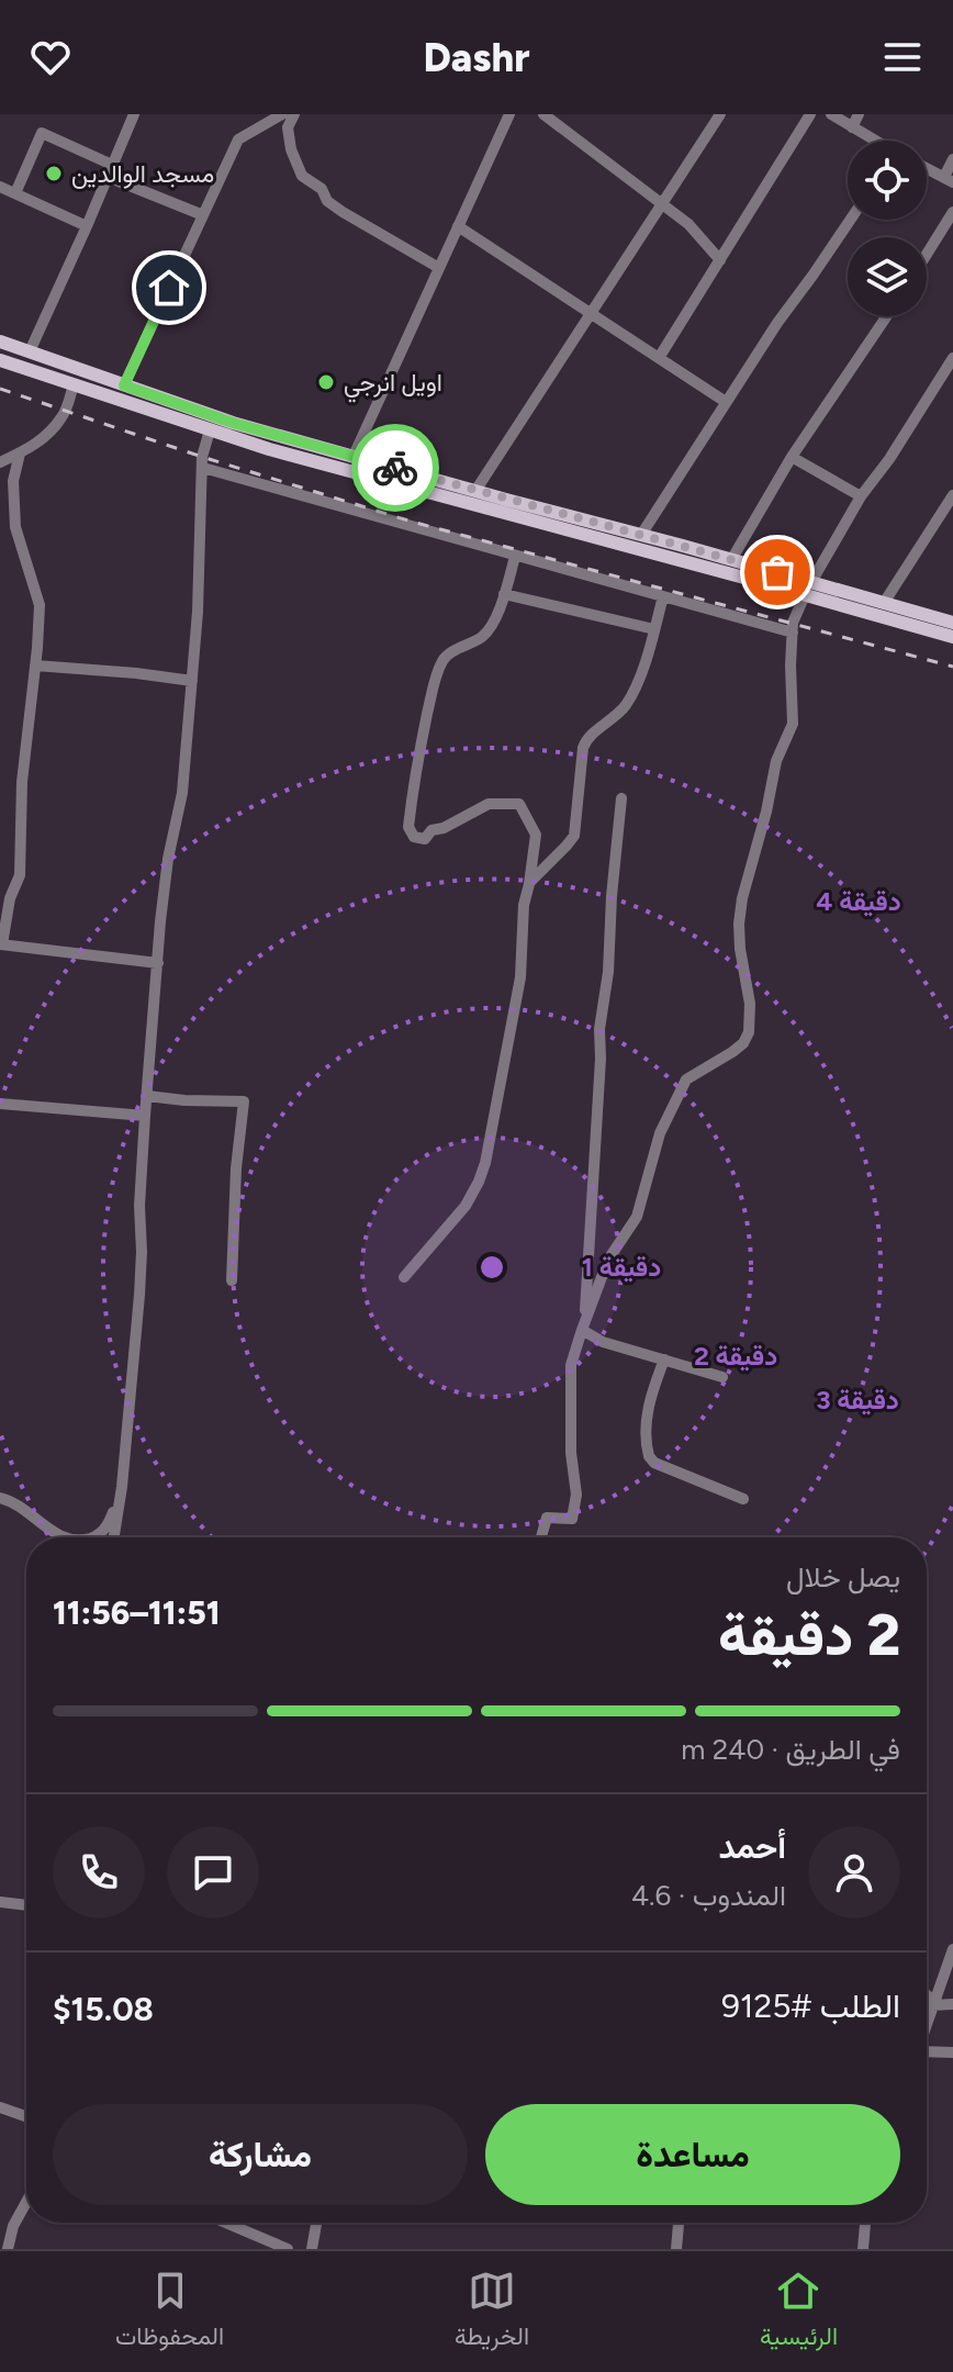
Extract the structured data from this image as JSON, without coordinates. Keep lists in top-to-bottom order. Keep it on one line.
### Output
{"places":["مسجد الوالدين","اويل انرجي"],"page":{"header":"Dashr","heading":["2 دقيقة","يصل خلال","11:51–11:56"],"panel":["أحمد","المندوب · 4.6","الطلب #9125","$15.08"],"bar":"في الطريق · 240 m","buttons":["مساعدة","مشاركة"],"tabs":["الرئيسية","الخريطة","المحفوظات"]},"rings":["4 دقيقة","1 دقيقة","2 دقيقة","3 دقيقة"]}
